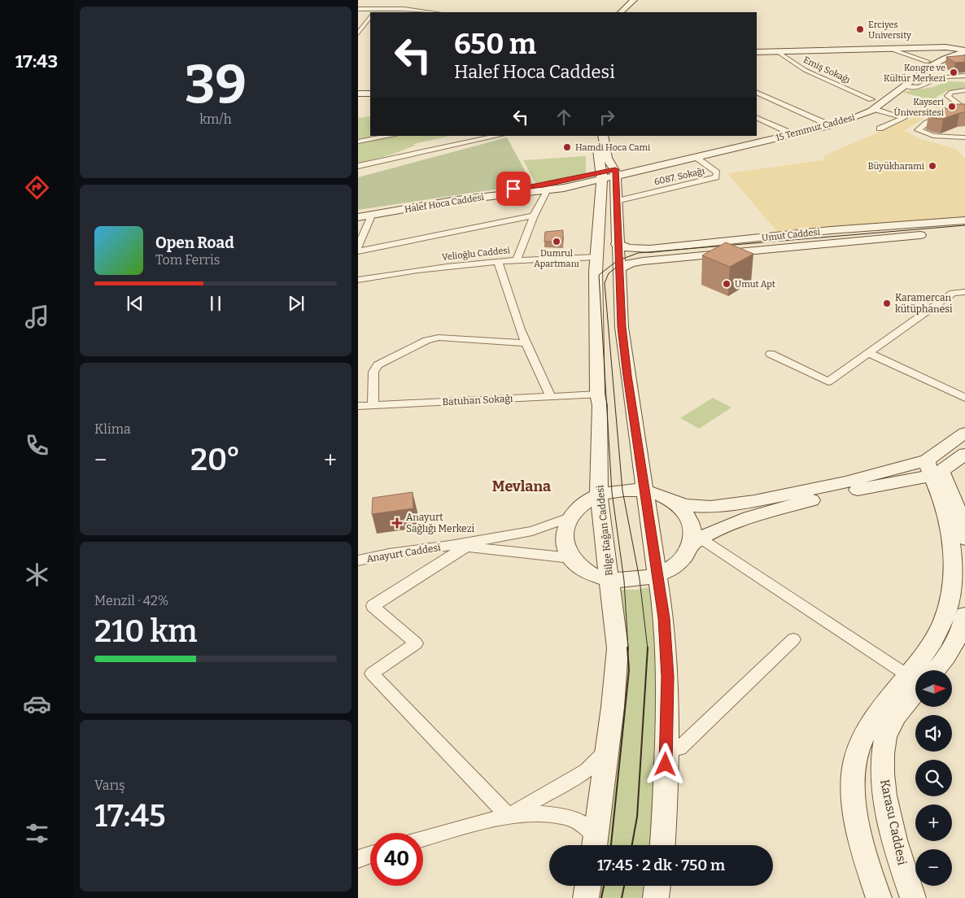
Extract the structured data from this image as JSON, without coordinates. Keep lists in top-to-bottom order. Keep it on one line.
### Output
{"streets":{"street":["Emiş Sokağı","15 Temmuz Caddesi","6087. Sokağı","Halef Hoca Caddesi","Umut Caddesi","Velioğlu Caddesi","Batuhan Sokağı","Bilge Kağan Caddesi","Anayurt Caddesi","Karasu Caddesi"]},"crossings":[["Emiş Sokağı","15 Temmuz Caddesi"],["15 Temmuz Caddesi","6087. Sokağı"],["15 Temmuz Caddesi","Halef Hoca Caddesi"],["15 Temmuz Caddesi","Bilge Kağan Caddesi"],["6087. Sokağı","Bilge Kağan Caddesi"],["Halef Hoca Caddesi","Bilge Kağan Caddesi"],["Umut Caddesi","Bilge Kağan Caddesi"],["Velioğlu Caddesi","Bilge Kağan Caddesi"],["Batuhan Sokağı","Bilge Kağan Caddesi"]],"districts":["Mevlana"],"places":{"other":["Erciyes University","Kongre ve Kültür Merkezi","Kayseri Üniversitesi","Hamdi Hoca Cami","Büyükharami","Dumrul Apartmanı","Umut Apt","Karamercan kütüphanesi"],"health":["Anayurt Sağlığı Merkezi"]},"north":"right","page":{"tabs":"17:43","tile":[["39","km/h"],"Klima",["Menzil · 42%","210 km"],["Varış","17:45"]],"turn":["650 m","Halef Hoca Caddesi"],"song":["Open Road","Tom Ferris"],"heat":["−","20°","+"],"map_buttons":["+","−"],"limit":"40","trip":"17:45 · 2 dk · 750 m"}}
